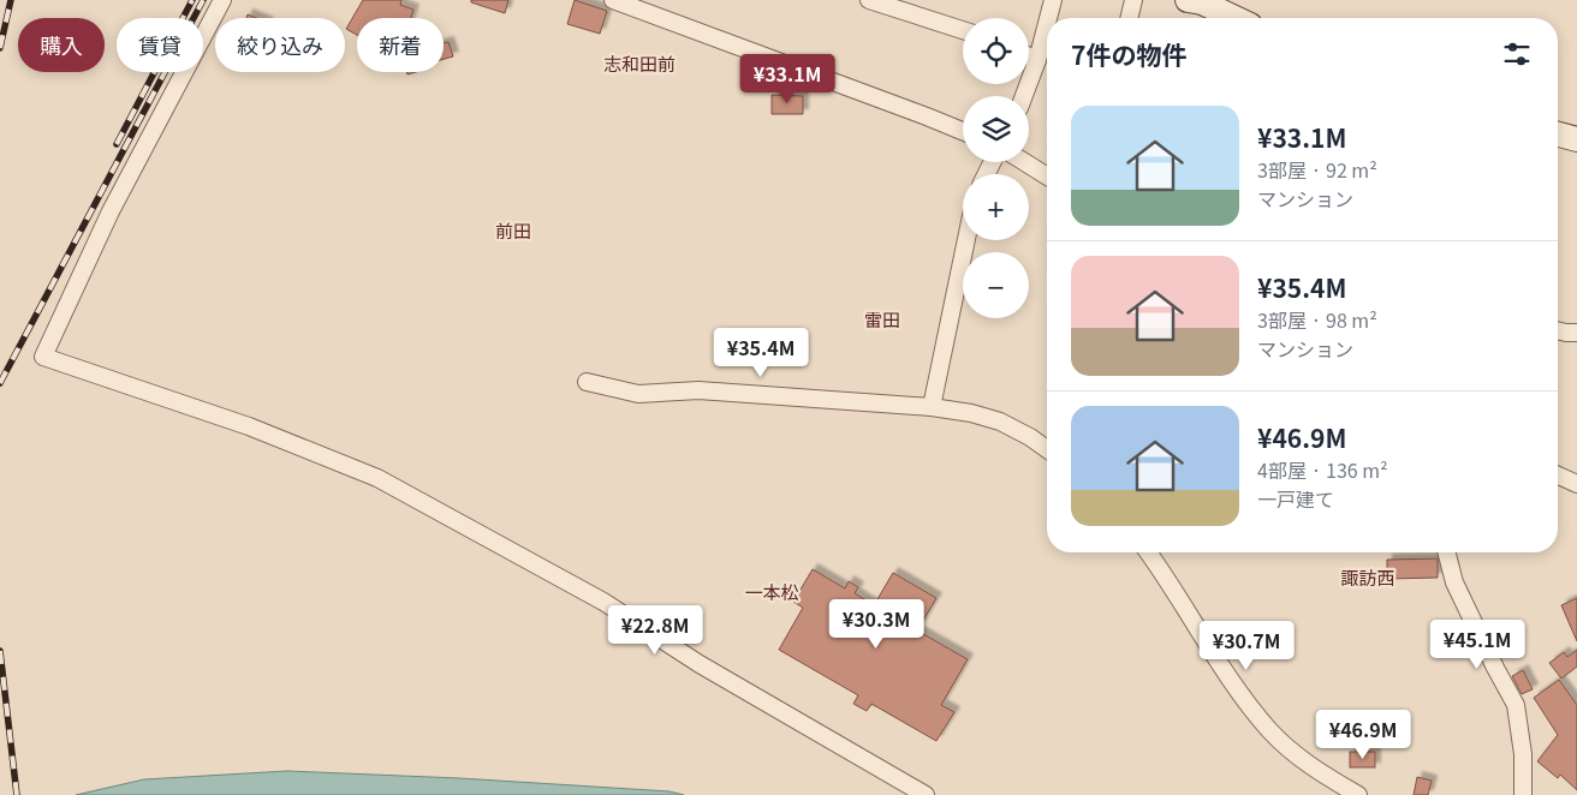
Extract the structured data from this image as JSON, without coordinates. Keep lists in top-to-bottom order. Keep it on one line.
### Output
{"districts":["志和田前","前田","雷田","諏訪西","一本松"],"page":{"map_buttons":["+","−"],"chip":["購入","賃貸","絞り込み","新着"],"heading":"7件の物件","price":["¥33.1M","¥35.4M","¥30.3M","¥22.8M","¥45.1M","¥30.7M","¥46.9M"],"list":[{"name":"¥33.1M","note":"3部屋 · 92 m² · マンション"},{"name":"¥35.4M","note":"3部屋 · 98 m² · マンション"},{"name":"¥46.9M","note":"4部屋 · 136 m² · 一戸建て"}]}}
